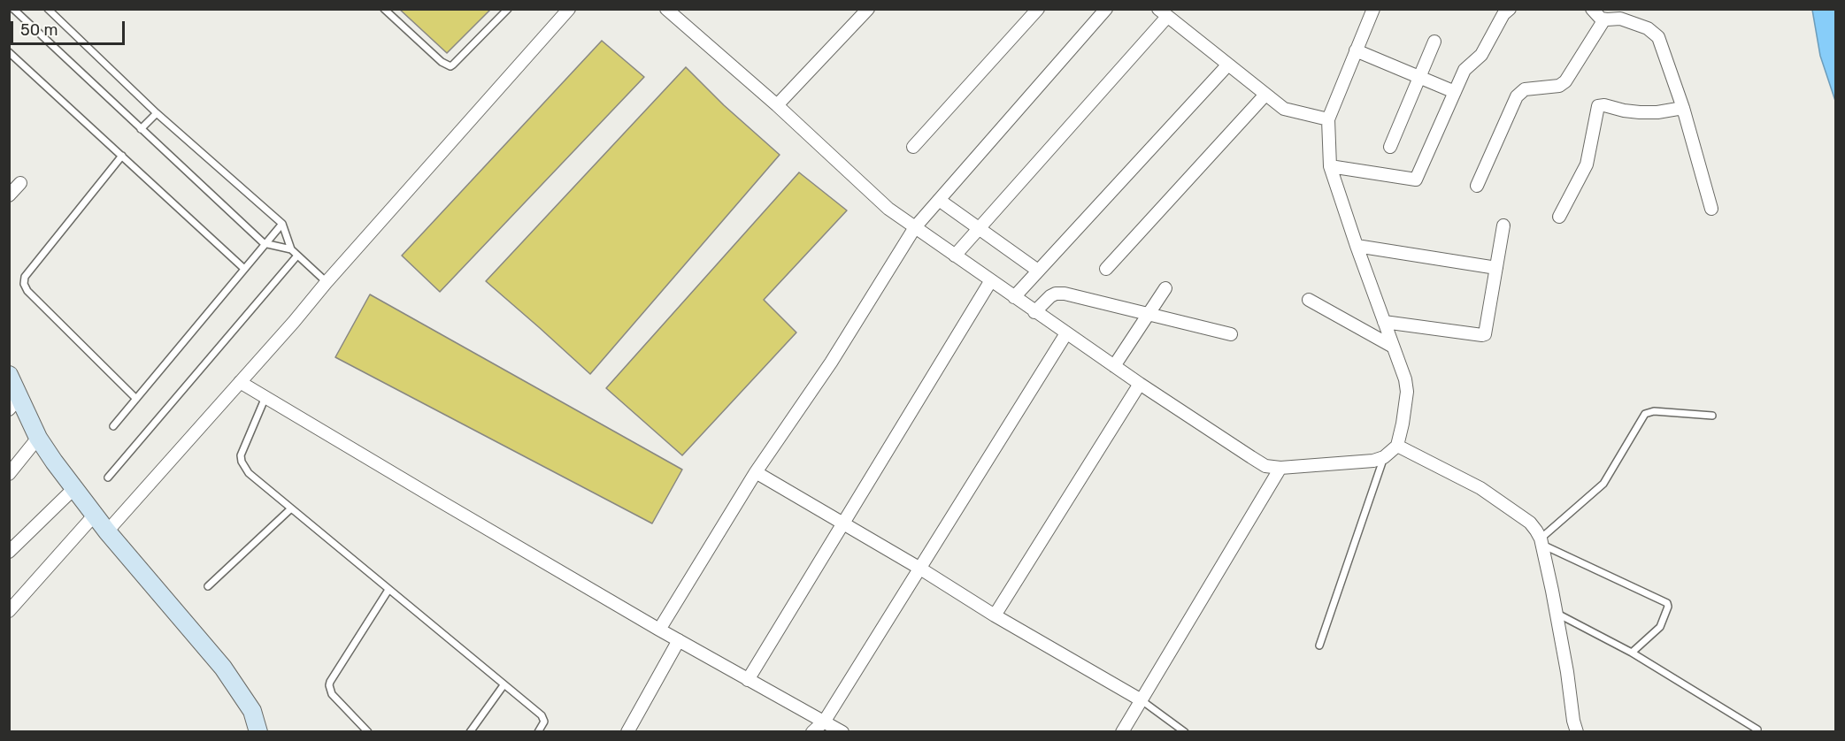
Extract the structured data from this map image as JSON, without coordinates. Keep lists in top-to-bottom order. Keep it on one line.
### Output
{"scale_bar":"50 m"}
